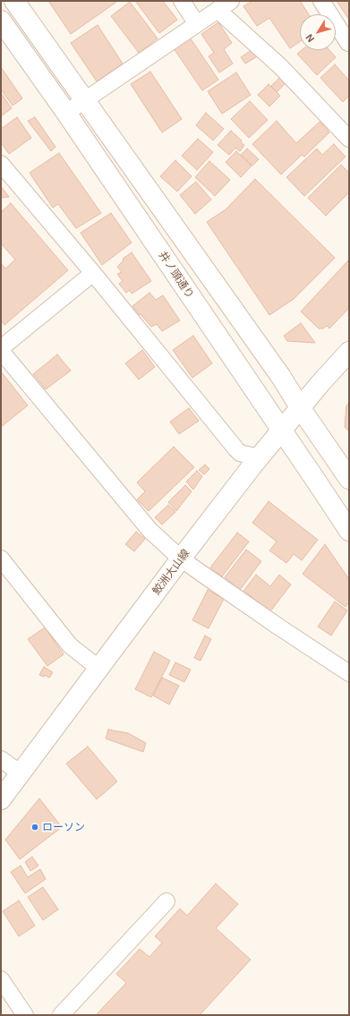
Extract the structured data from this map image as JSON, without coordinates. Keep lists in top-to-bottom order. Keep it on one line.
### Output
{"streets":{"main road":["井ノ頭通り","鮫洲大山線"]},"crossings":[["井ノ頭通り","鮫洲大山線"]],"places":["ローソン"],"north":"bottom left"}
